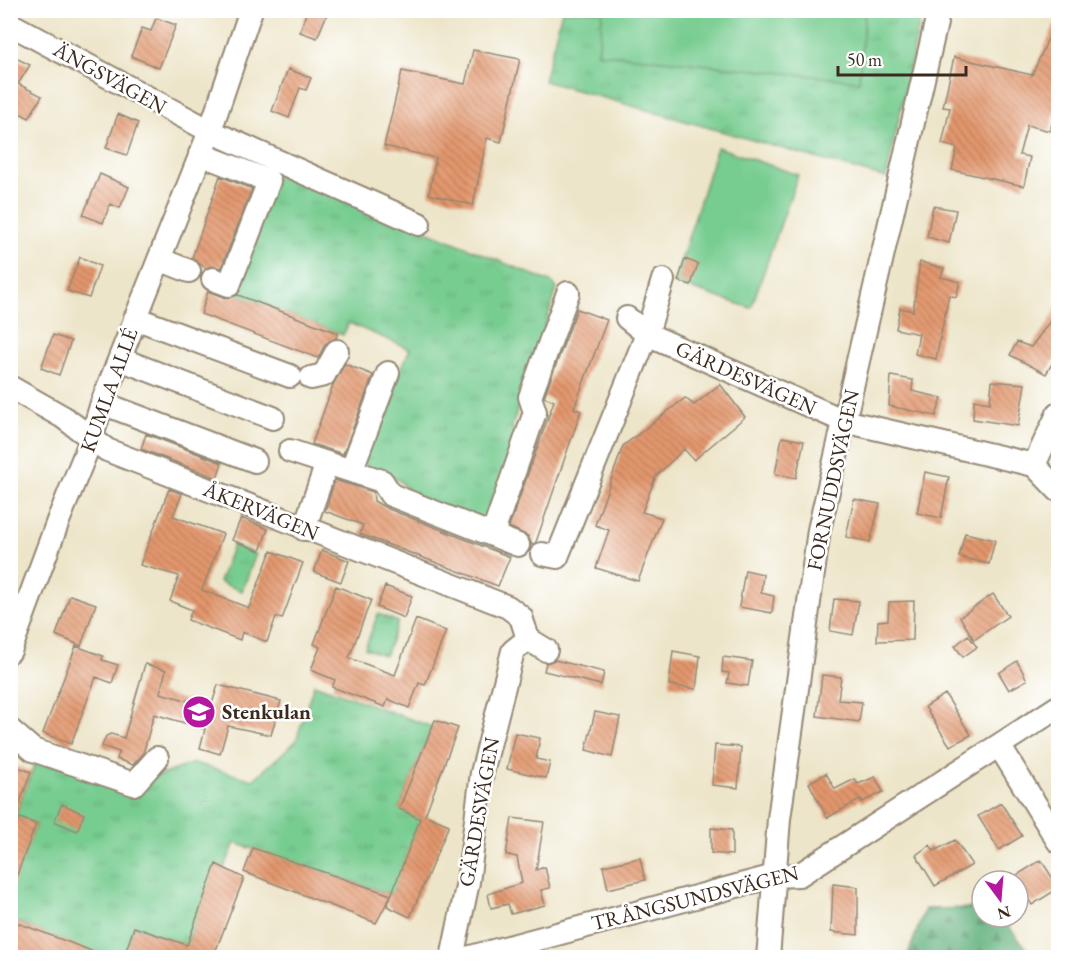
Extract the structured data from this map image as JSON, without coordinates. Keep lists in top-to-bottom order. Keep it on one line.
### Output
{"streets":{"street":["ÄNGSVÄGEN","GÄRDESVÄGEN","KUMLA ALLÉ","FORNUDDSVÄGEN","ÅKERVÄGEN","TRÅNGSUNDSVÄGEN"]},"crossings":[["ÄNGSVÄGEN","KUMLA ALLÉ"],["GÄRDESVÄGEN","FORNUDDSVÄGEN"],["GÄRDESVÄGEN","ÅKERVÄGEN"],["KUMLA ALLÉ","ÅKERVÄGEN"],["FORNUDDSVÄGEN","TRÅNGSUNDSVÄGEN"]],"places":{"school or university":["Stenkulan"]},"scale_bar":"50 m","north":"bottom"}
